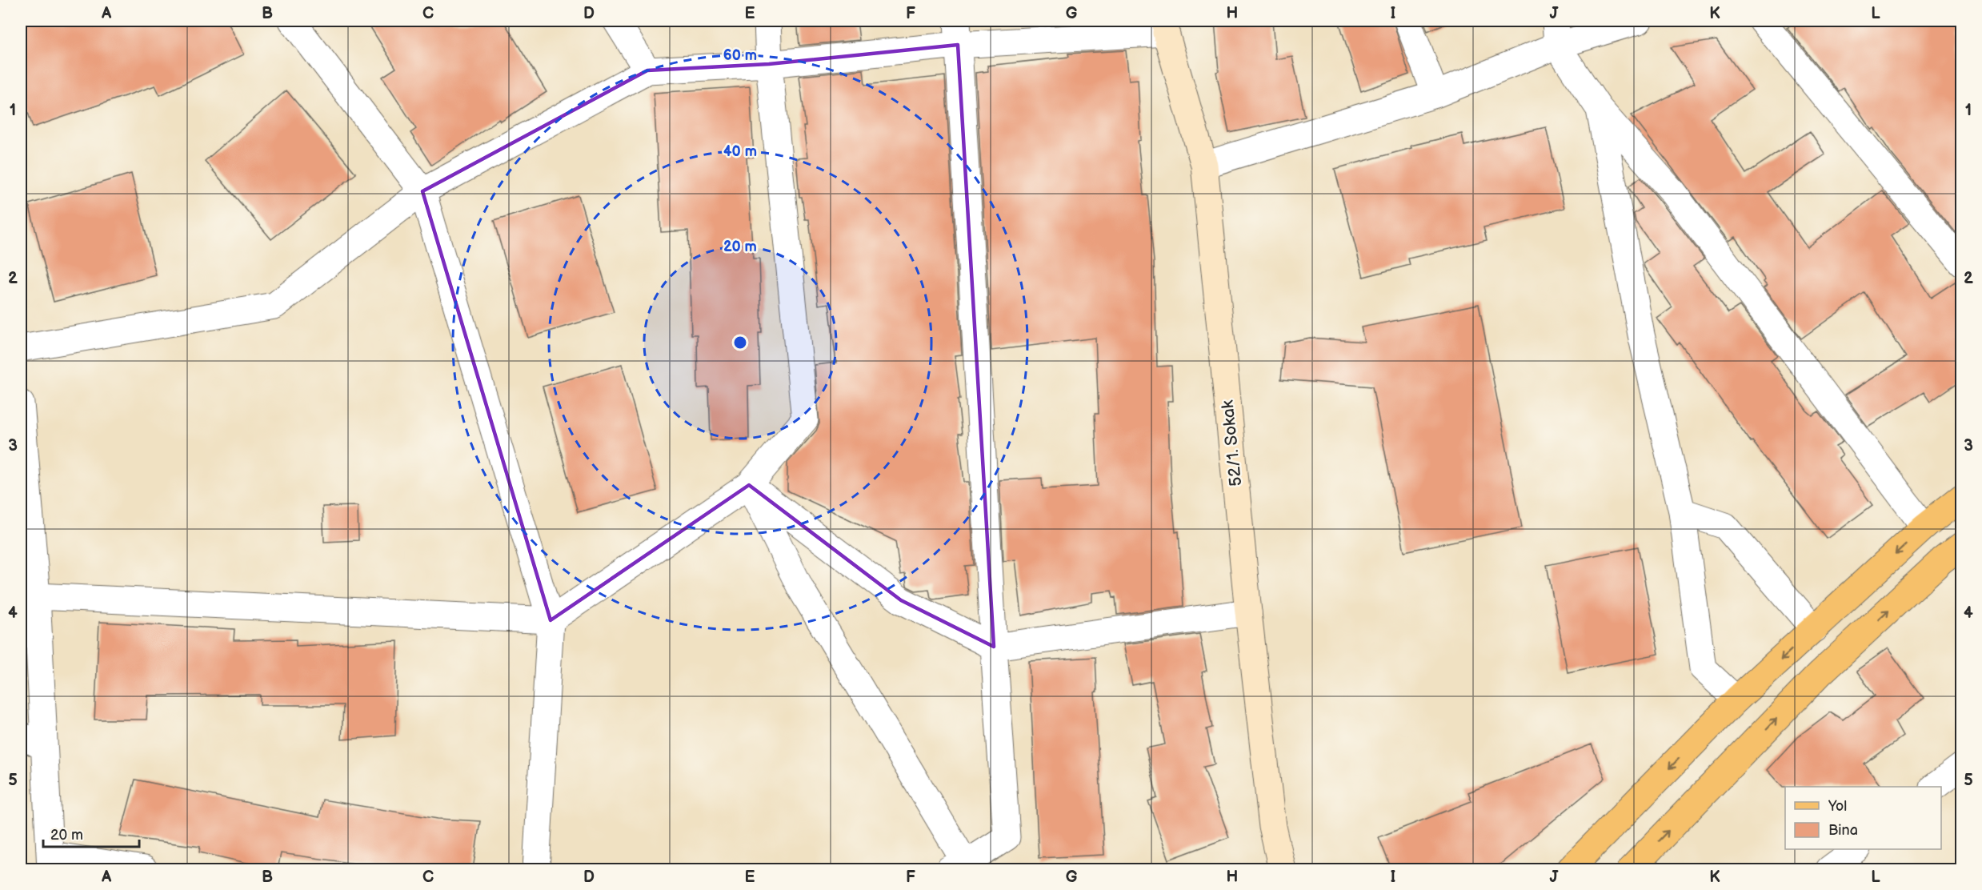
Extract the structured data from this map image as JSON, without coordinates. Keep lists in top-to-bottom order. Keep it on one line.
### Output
{"streets":{"main road":["52/1. Sokak"]},"legend":["Yol","Bina"],"scale_bar":"20 m","grid":{"columns":["A","B","C","D","E","F","G","H","I","J","K","L"],"rows":["1","2","3","4","5"]},"rings":["60 m","40 m","20 m"]}
